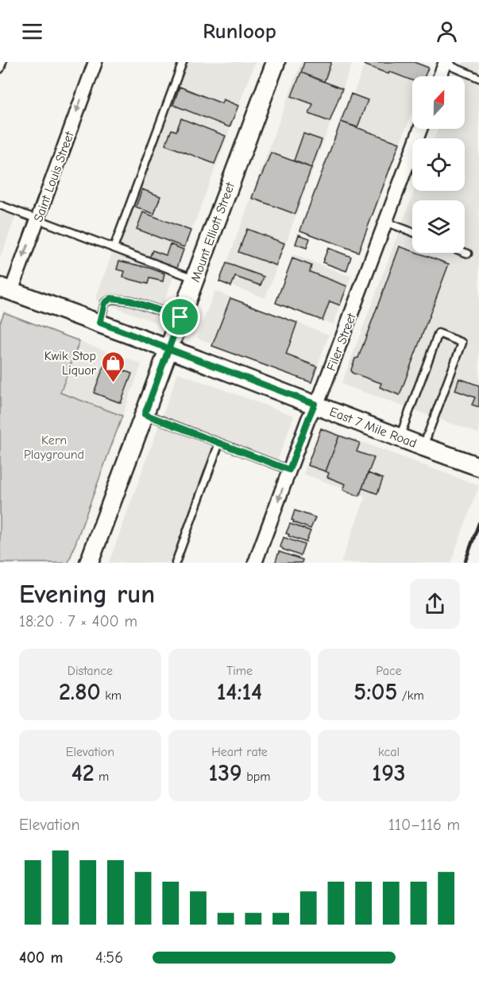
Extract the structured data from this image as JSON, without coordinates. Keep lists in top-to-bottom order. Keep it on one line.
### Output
{"streets":{"street":["Saint Louis Street","Mount Elliott Street","Filer Street","East 7 Mile Road"]},"crossings":[["Saint Louis Street","East 7 Mile Road"],["Mount Elliott Street","East 7 Mile Road"],["Filer Street","East 7 Mile Road"]],"one_way":["Saint Louis Street"],"parks":["Kern Playground"],"places":{"shop":["Kwik Stop Liquor"]},"north":"top","page":{"header":"Runloop","heading":["Evening run","18:20 · 7 × 400 m"],"stats":[["Distance","2.80 km"],["Time","14:14"],["Pace","5:05 /km"],["Elevation","42 m"],["Heart rate","139 bpm"],["kcal","193"]],"chart":["Elevation","110–116 m"],"list":[{"name":"400 m","note":"4:56"}]}}
